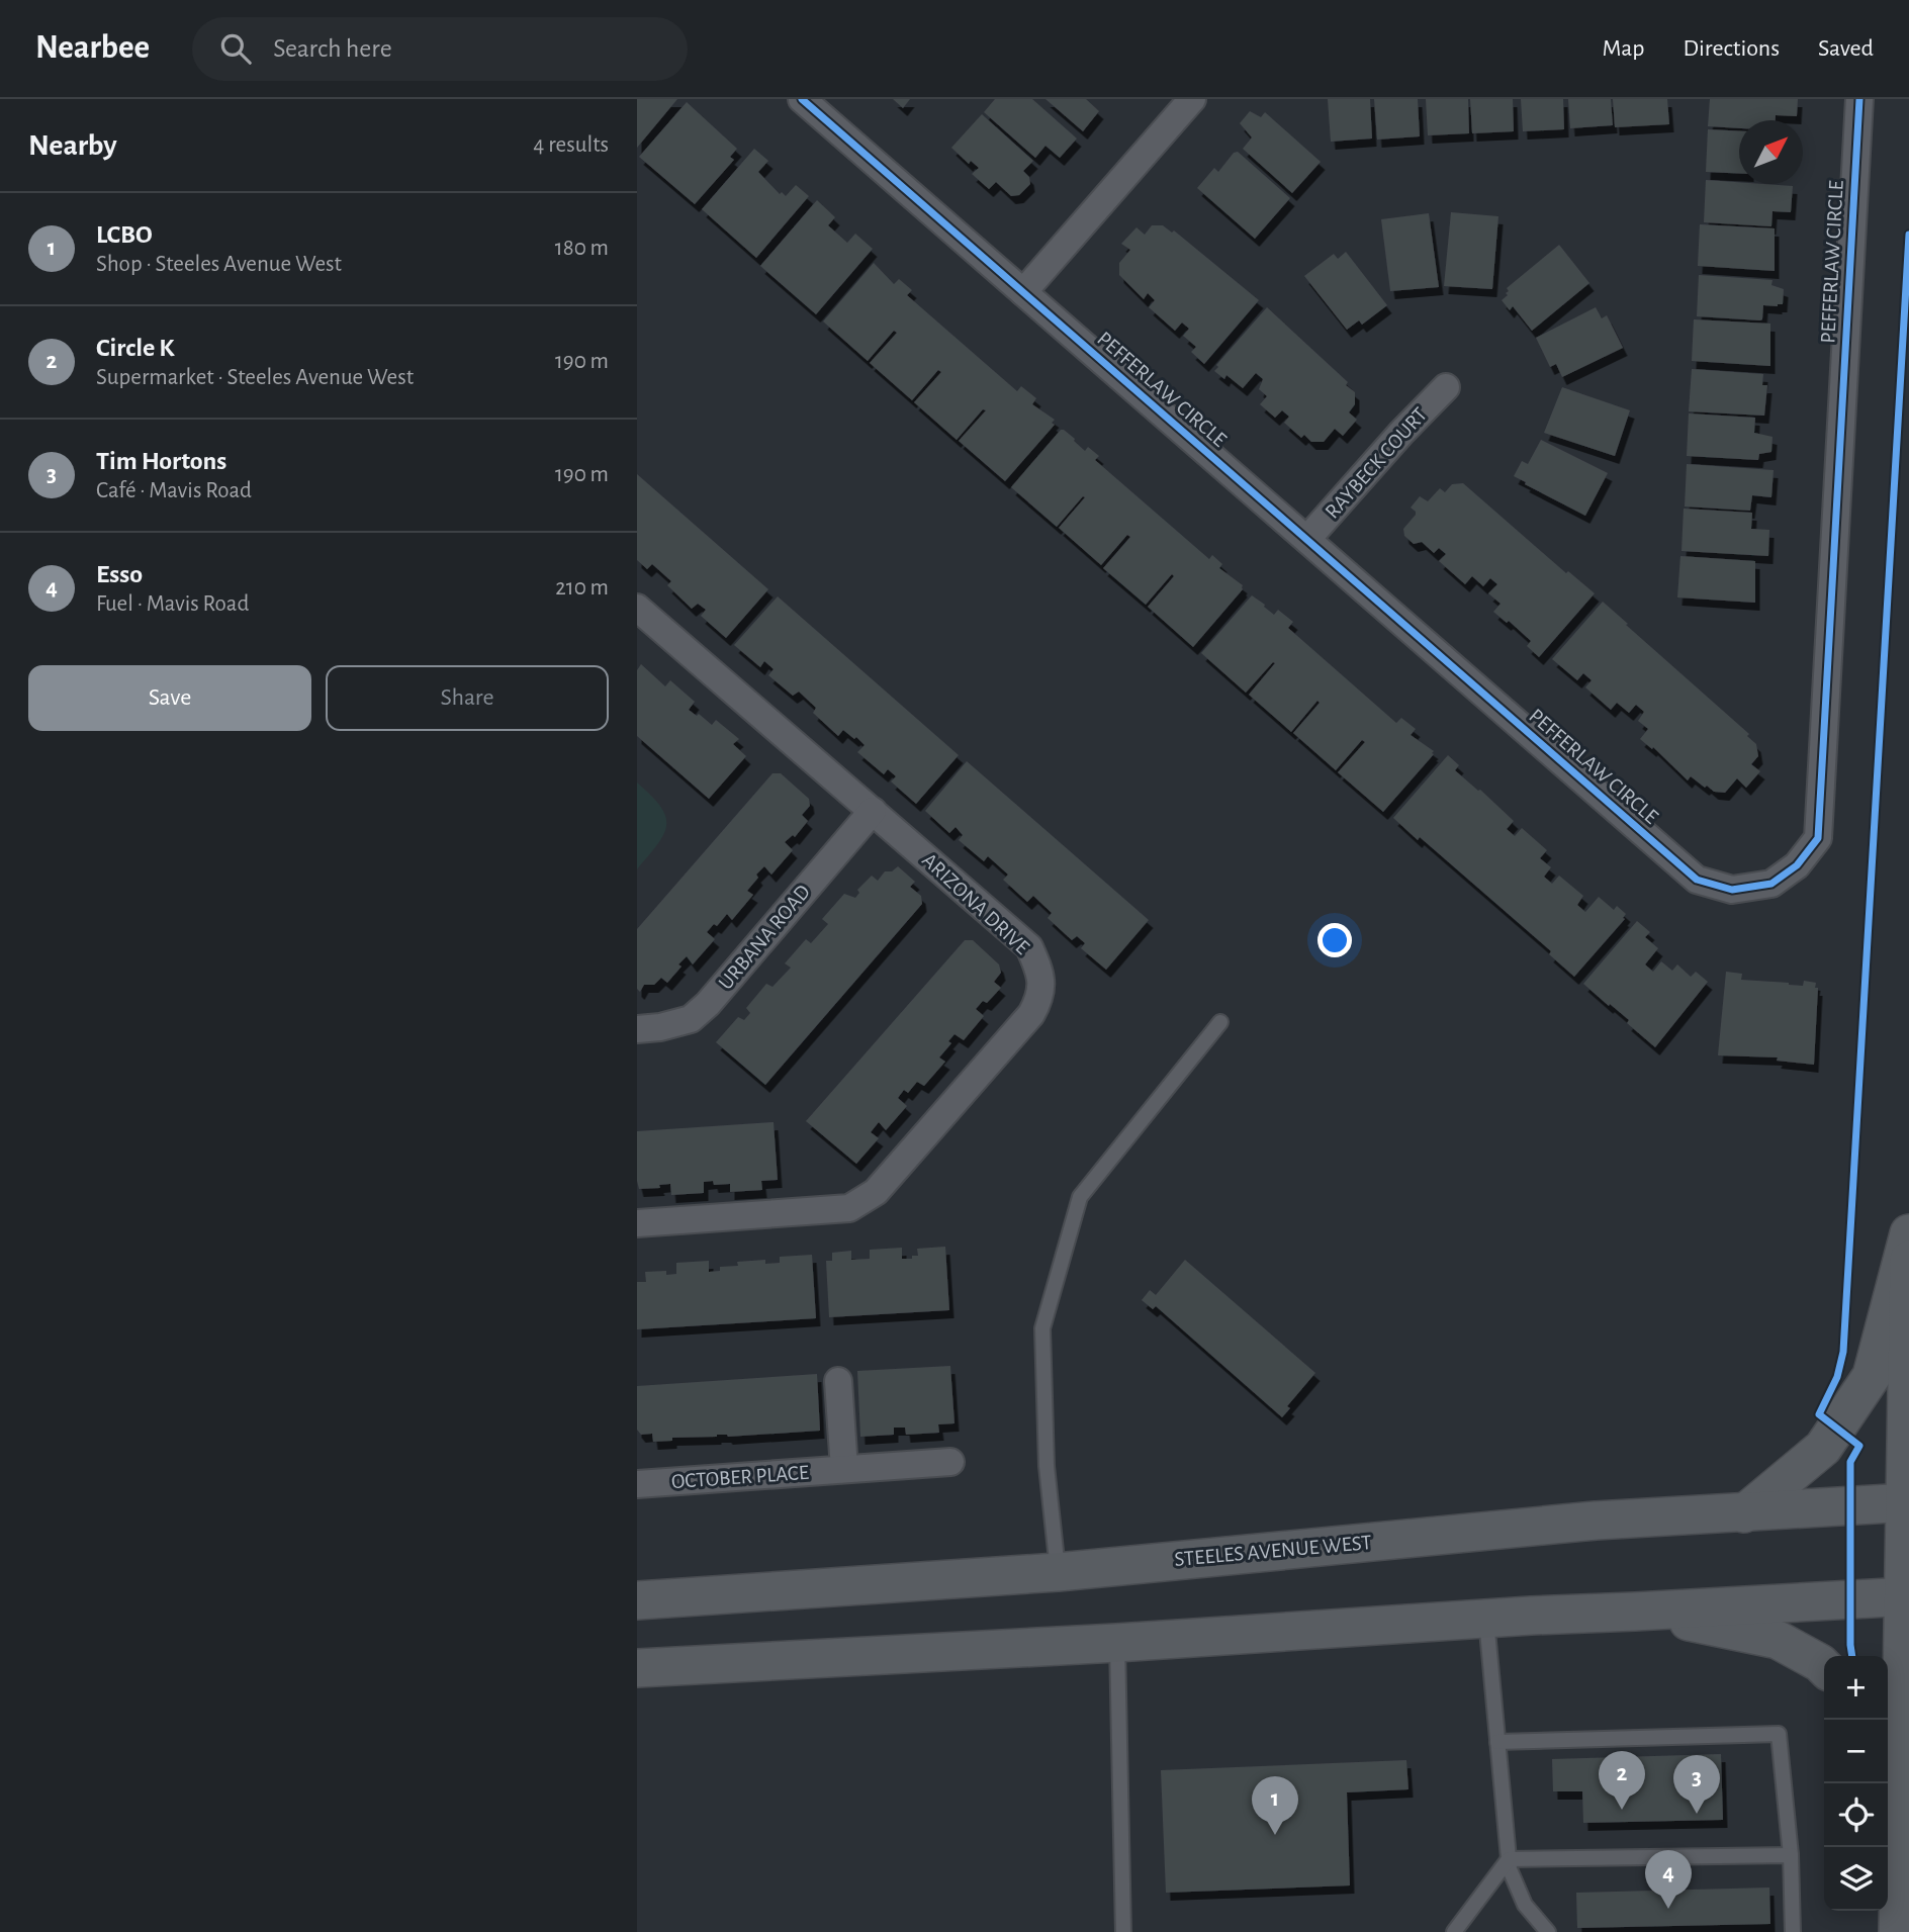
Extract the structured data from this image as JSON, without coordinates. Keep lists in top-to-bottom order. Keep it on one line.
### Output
{"streets":{"main road":["STEELES AVENUE WEST"],"street":["PEFFERLAW CIRCLE","RAYBECK COURT","ARIZONA DRIVE","URBANA ROAD","OCTOBER PLACE"]},"crossings":[["PEFFERLAW CIRCLE","RAYBECK COURT"],["ARIZONA DRIVE","URBANA ROAD"]],"north":"top right","page":{"header":"Nearbee","search":"Search here","nav":["Map","Directions","Saved"],"heading":["Nearby","4 results"],"list":[{"mark":"1","name":"LCBO","note":"Shop · Steeles Avenue West","value":"180 m"},{"mark":"2","name":"Circle K","note":"Supermarket · Steeles Avenue West","value":"190 m"},{"mark":"3","name":"Tim Hortons","note":"Café · Mavis Road","value":"190 m"},{"mark":"4","name":"Esso","note":"Fuel · Mavis Road","value":"210 m"}],"buttons":["Save","Share"],"map_buttons":["+","−"],"pins":["2","3","1","4"]}}
